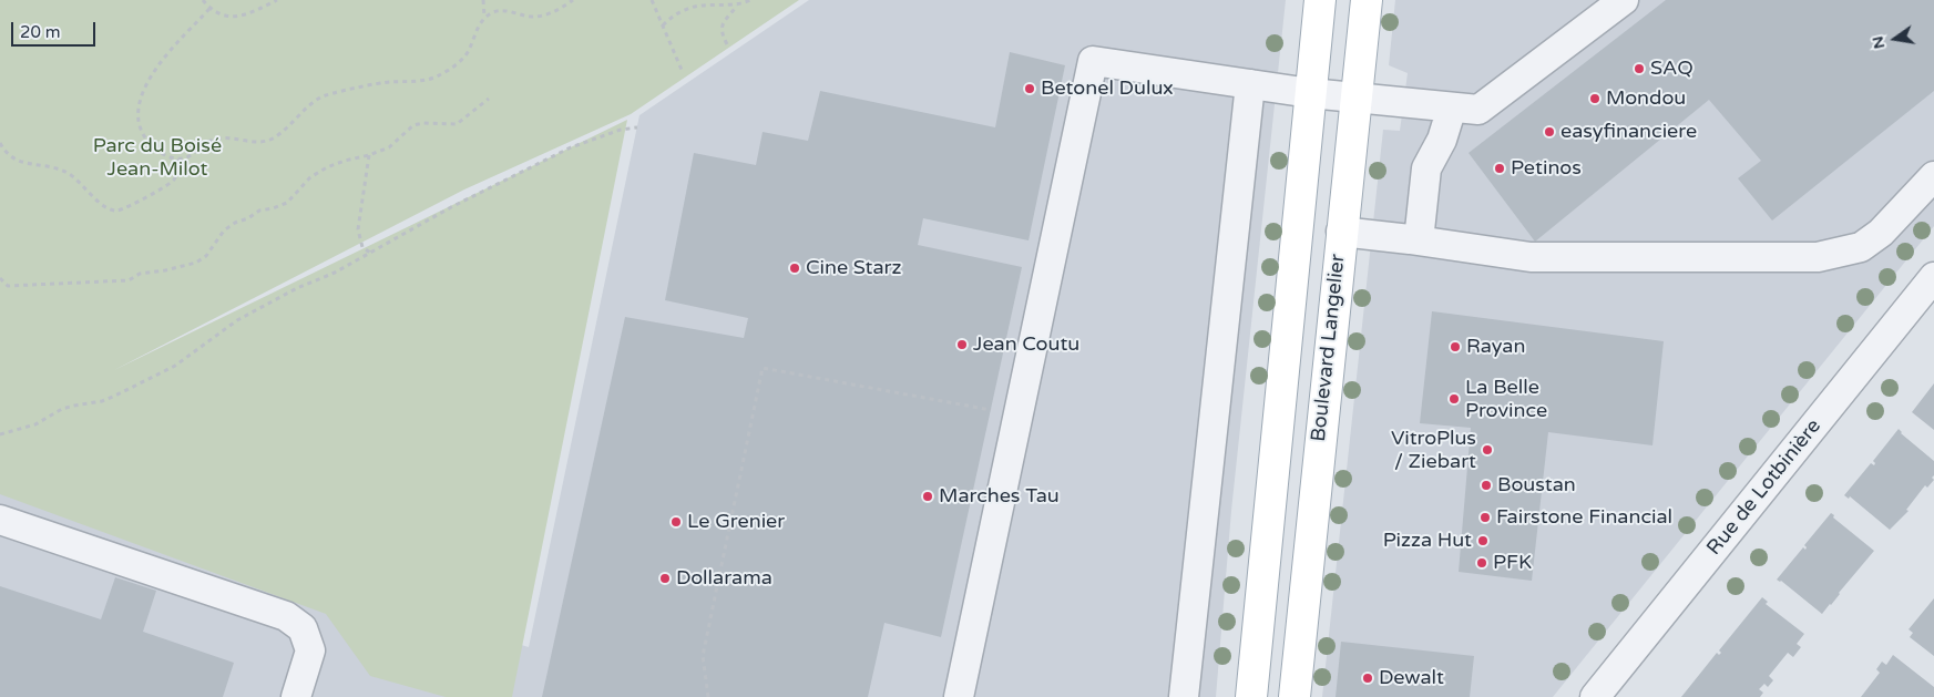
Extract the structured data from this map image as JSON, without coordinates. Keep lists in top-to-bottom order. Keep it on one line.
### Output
{"streets":{"main road":["Boulevard Langelier"],"street":["Rue de Lotbinière"]},"parks":["Parc du Boisé Jean-Milot"],"places":["SAQ","Betonel Dulux","Mondou","easyfinanciere","Petinos","Cine Starz","Jean Coutu","Rayan","La Belle Province","VitroPlus / Ziebart","Boustan","Marches Tau","Fairstone Financial","Le Grenier","Pizza Hut","PFK","Dollarama","Dewalt"],"scale_bar":"20 m","north":"left"}
